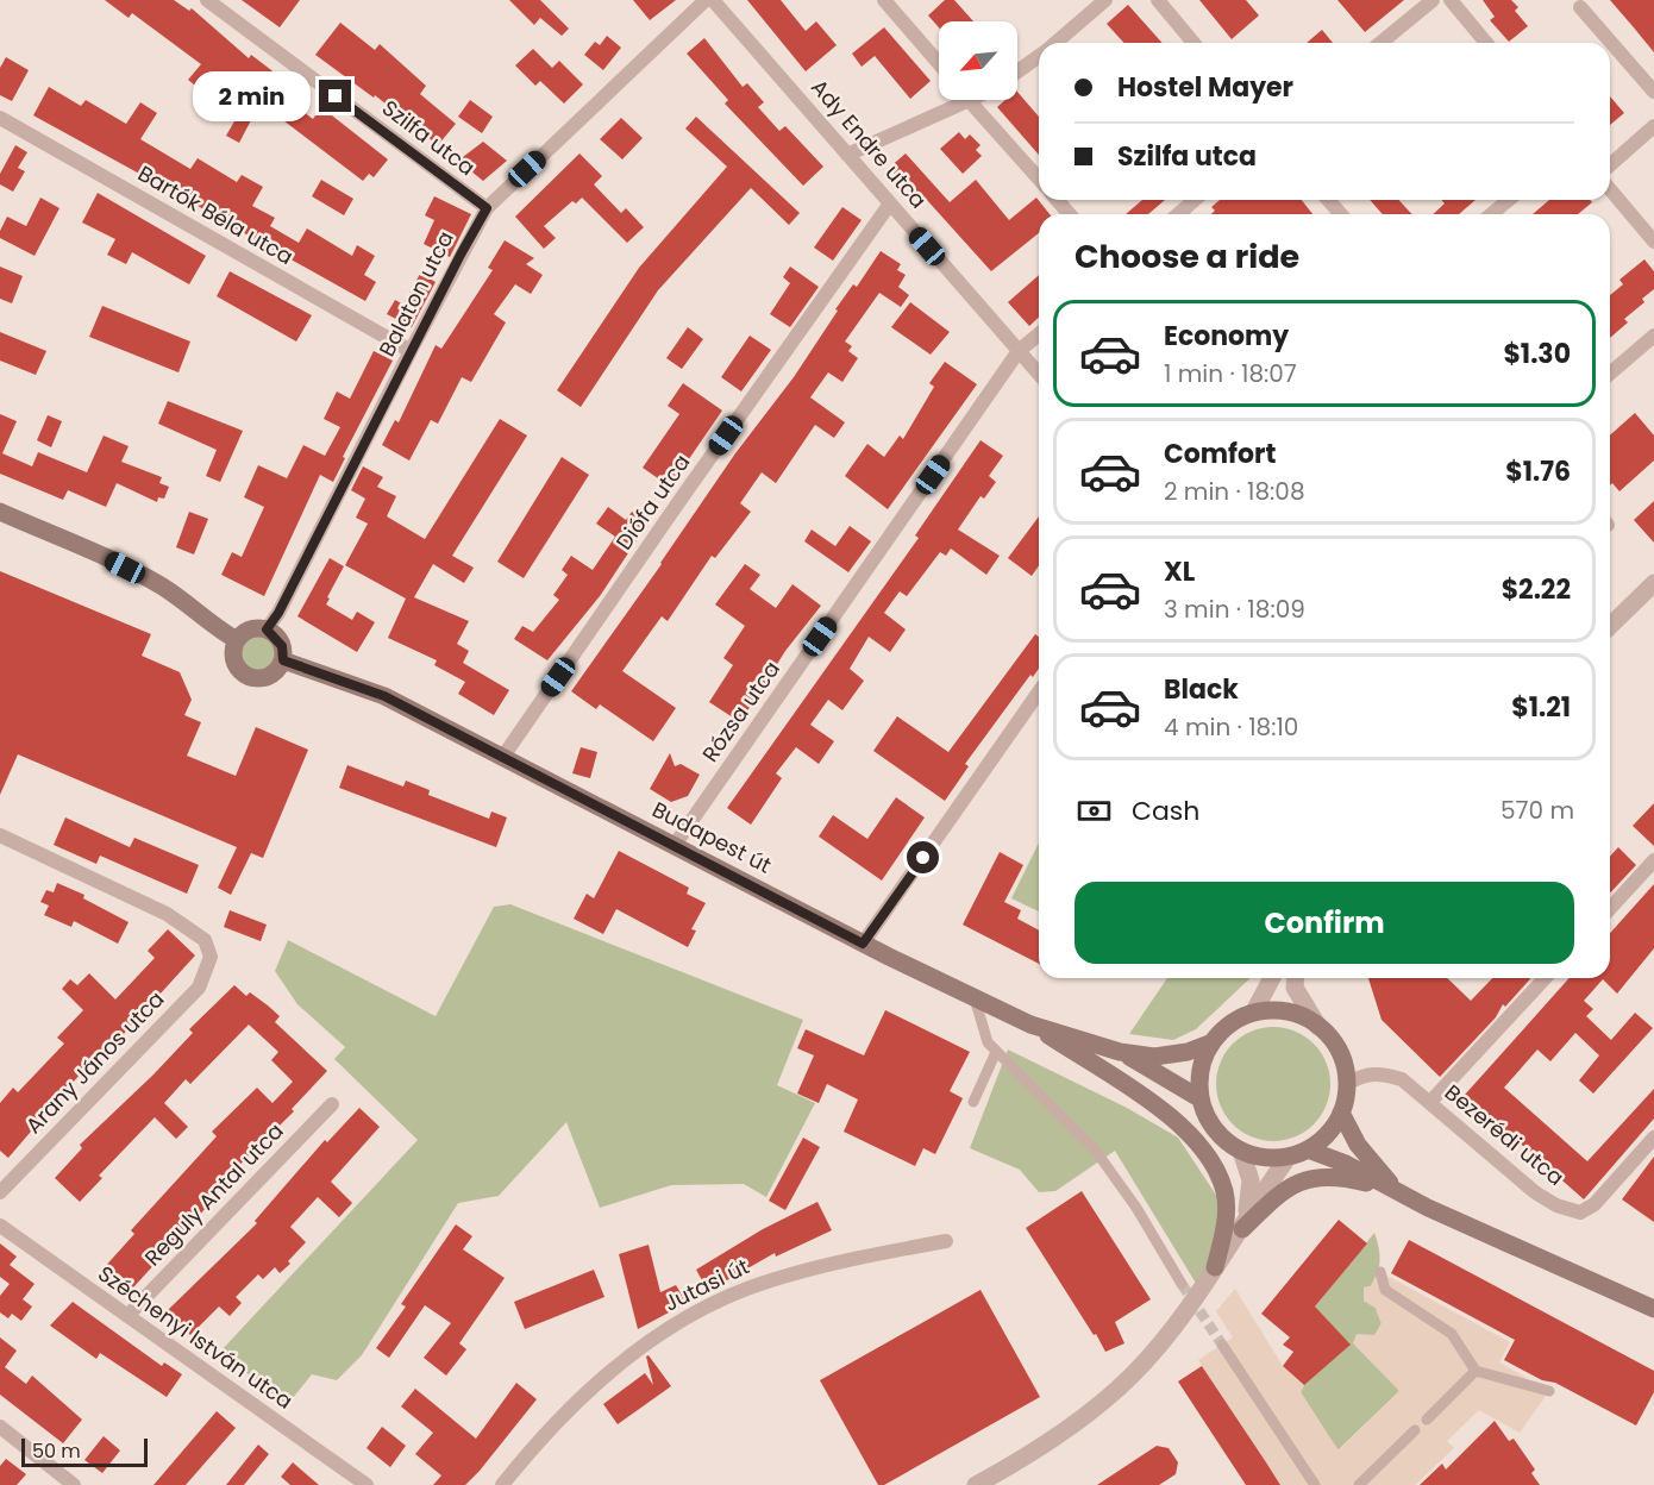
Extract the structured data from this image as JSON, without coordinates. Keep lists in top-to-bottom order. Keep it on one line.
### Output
{"streets":{"main road":["Budapest út"],"street":["Szilfa utca","Ady Endre utca","Bartók Béla utca","Balaton utca","Diófa utca","Rózsa utca","Arany János utca","Bezerédi utca","Reguly Antal utca","Jutasi út","Széchenyi István utca"]},"crossings":[["Szilfa utca","Balaton utca"],["Ady Endre utca","Diófa utca"],["Ady Endre utca","Rózsa utca"],["Bartók Béla utca","Balaton utca"],["Balaton utca","Budapest út"],["Diófa utca","Budapest út"],["Rózsa utca","Budapest út"],["Budapest út","Bezerédi utca"],["Reguly Antal utca","Széchenyi István utca"]],"scale_bar":"50 m","north":"bottom left","page":{"banner":["Hostel Mayer","Szilfa utca"],"bubble":"2 min","heading":"Choose a ride","list":[{"name":"Economy","note":"1 min · 18:07","value":"$1.30"},{"name":"Comfort","note":"2 min · 18:08","value":"$1.76"},{"name":"XL","note":"3 min · 18:09","value":"$2.22"},{"name":"Black","note":"4 min · 18:10","value":"$1.21"}],"pay":["Cash","570 m"],"buttons":"Confirm","scale":"50 m"}}
